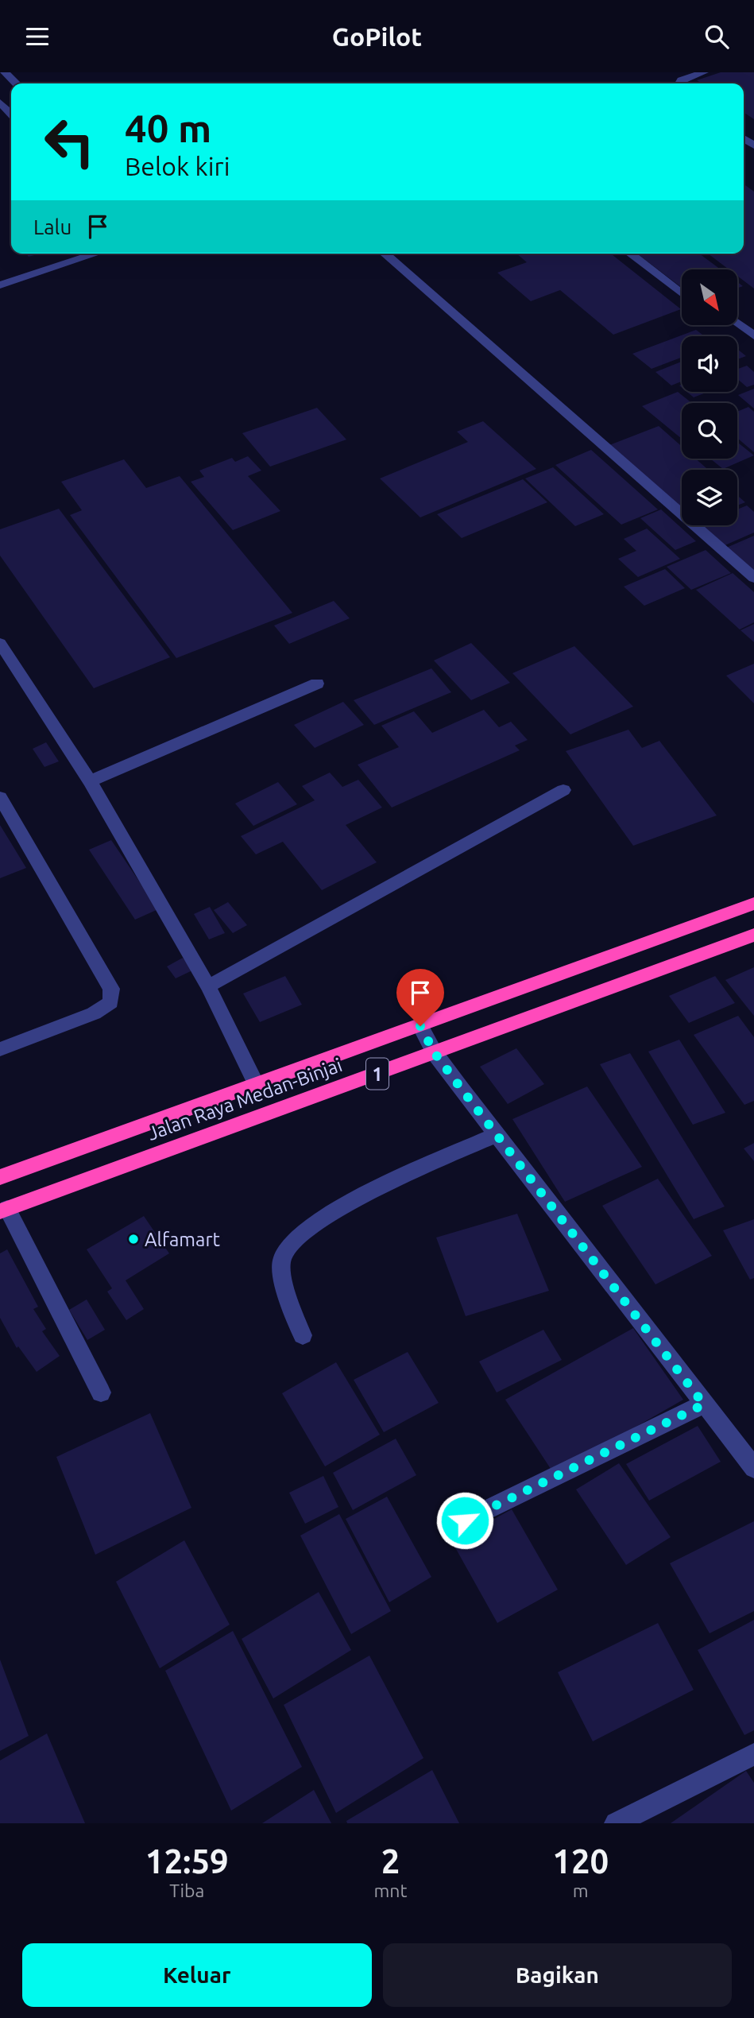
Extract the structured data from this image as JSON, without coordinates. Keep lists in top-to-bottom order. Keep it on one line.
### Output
{"streets":{"highway":["1","Jalan Raya Medan-Binjai"]},"places":["Alfamart"],"north":"bottom right","page":{"header":"GoPilot","turn":["40 m","Belok kiri"],"then":"Lalu","eta":["12:59","Tiba","2","mnt","120","m"],"buttons":["Keluar","Bagikan"]}}
